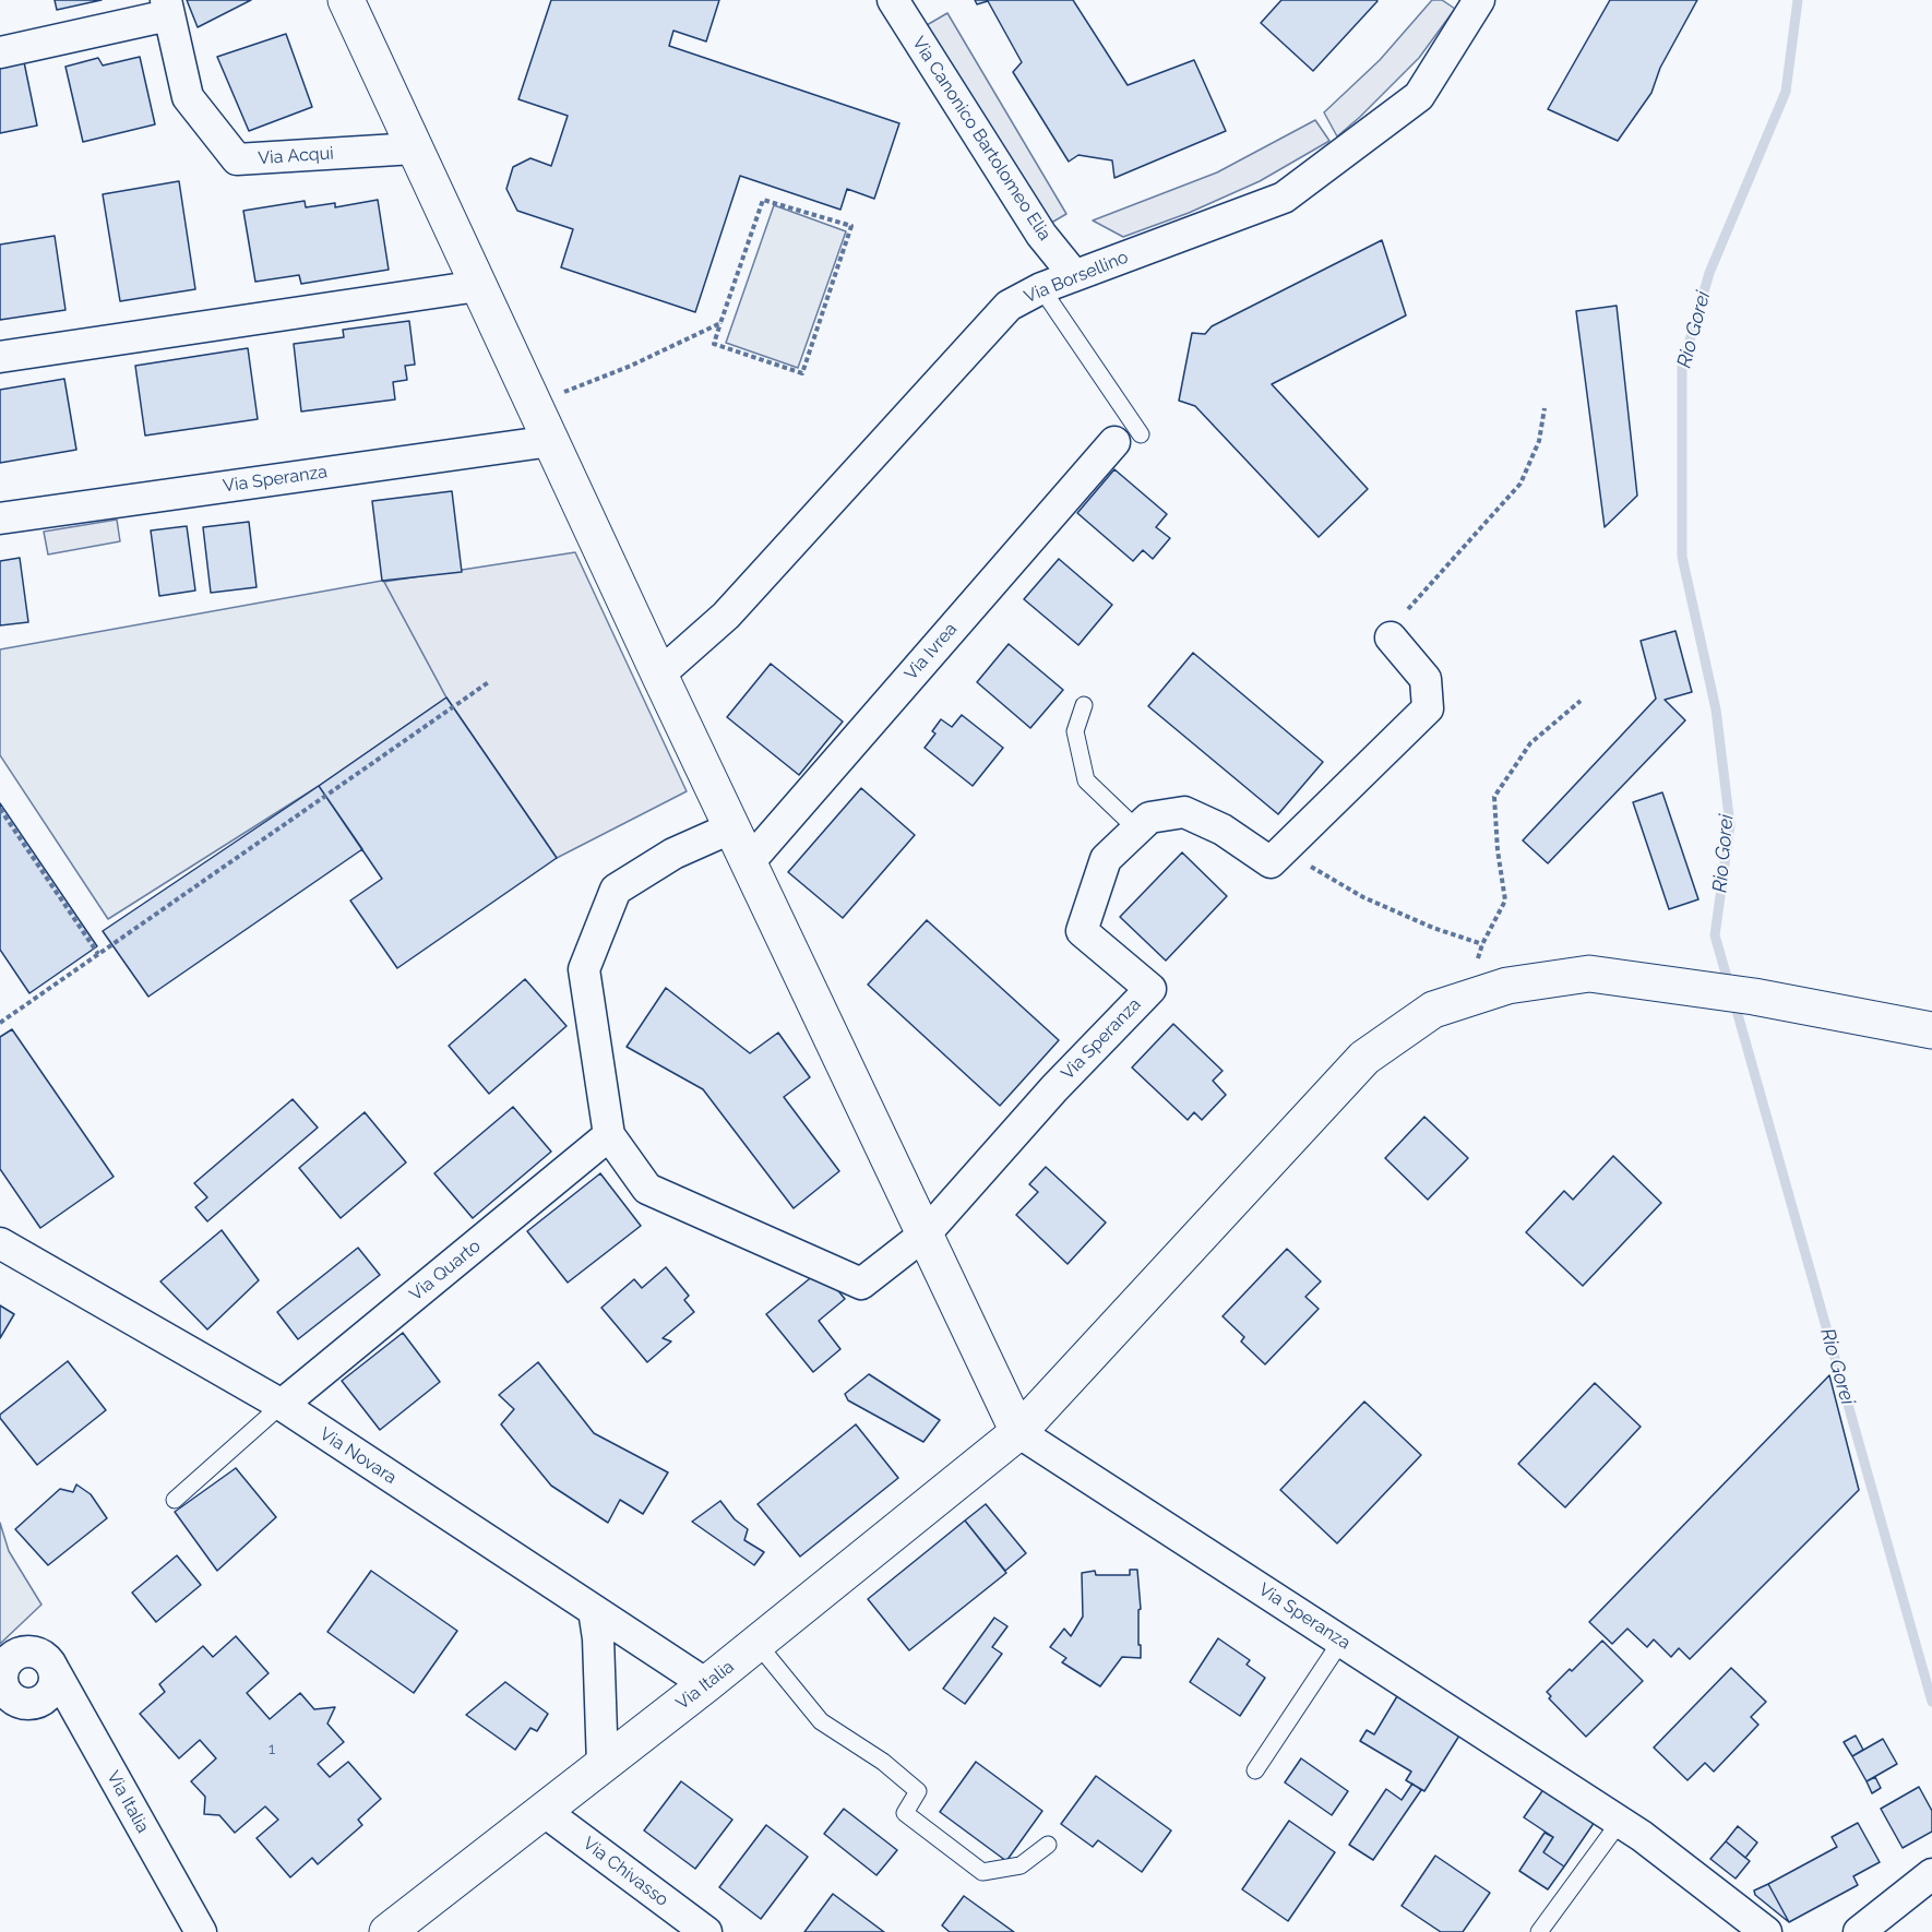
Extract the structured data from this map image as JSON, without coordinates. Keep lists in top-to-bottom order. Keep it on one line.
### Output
{"streets":{"street":["Via Canonico Bartolomeo Elia","Via Acqui","Via Borsellino","Via Speranza","Via Ivrea","Via Quarto","Via Novara","Via Italia","Via Chivasso"]},"crossings":[["Via Canonico Bartolomeo Elia","Via Borsellino"],["Via Speranza","Via Quarto"],["Via Speranza","Via Italia"],["Via Quarto","Via Novara"],["Via Novara","Via Italia"],["Via Italia","Via Chivasso"]],"water":["Rio Gorei"],"house_numbers":["1"]}
